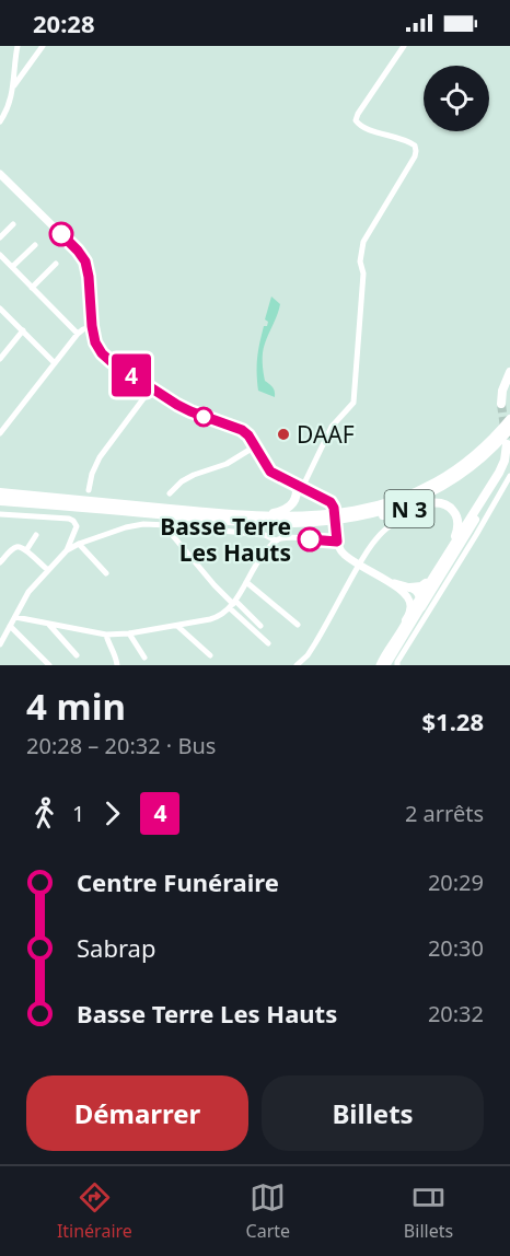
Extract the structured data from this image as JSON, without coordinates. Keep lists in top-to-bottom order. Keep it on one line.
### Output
{"streets":{"highway":["N 3"]},"places":["DAAF","Basse Terre Les Hauts"],"lines":["bus line 4"],"page":{"status":"20:28","on_map":"4","heading":["4 min","20:28 – 20:32 · Bus","$1.28"],"legs":["1","4","2 arrêts"],"list":[{"name":"Centre Funéraire","value":"20:29"},{"name":"Sabrap","value":"20:30"},{"name":"Basse Terre Les Hauts","value":"20:32"}],"buttons":["Démarrer","Billets"],"tabs":["Itinéraire","Carte","Billets"]}}
